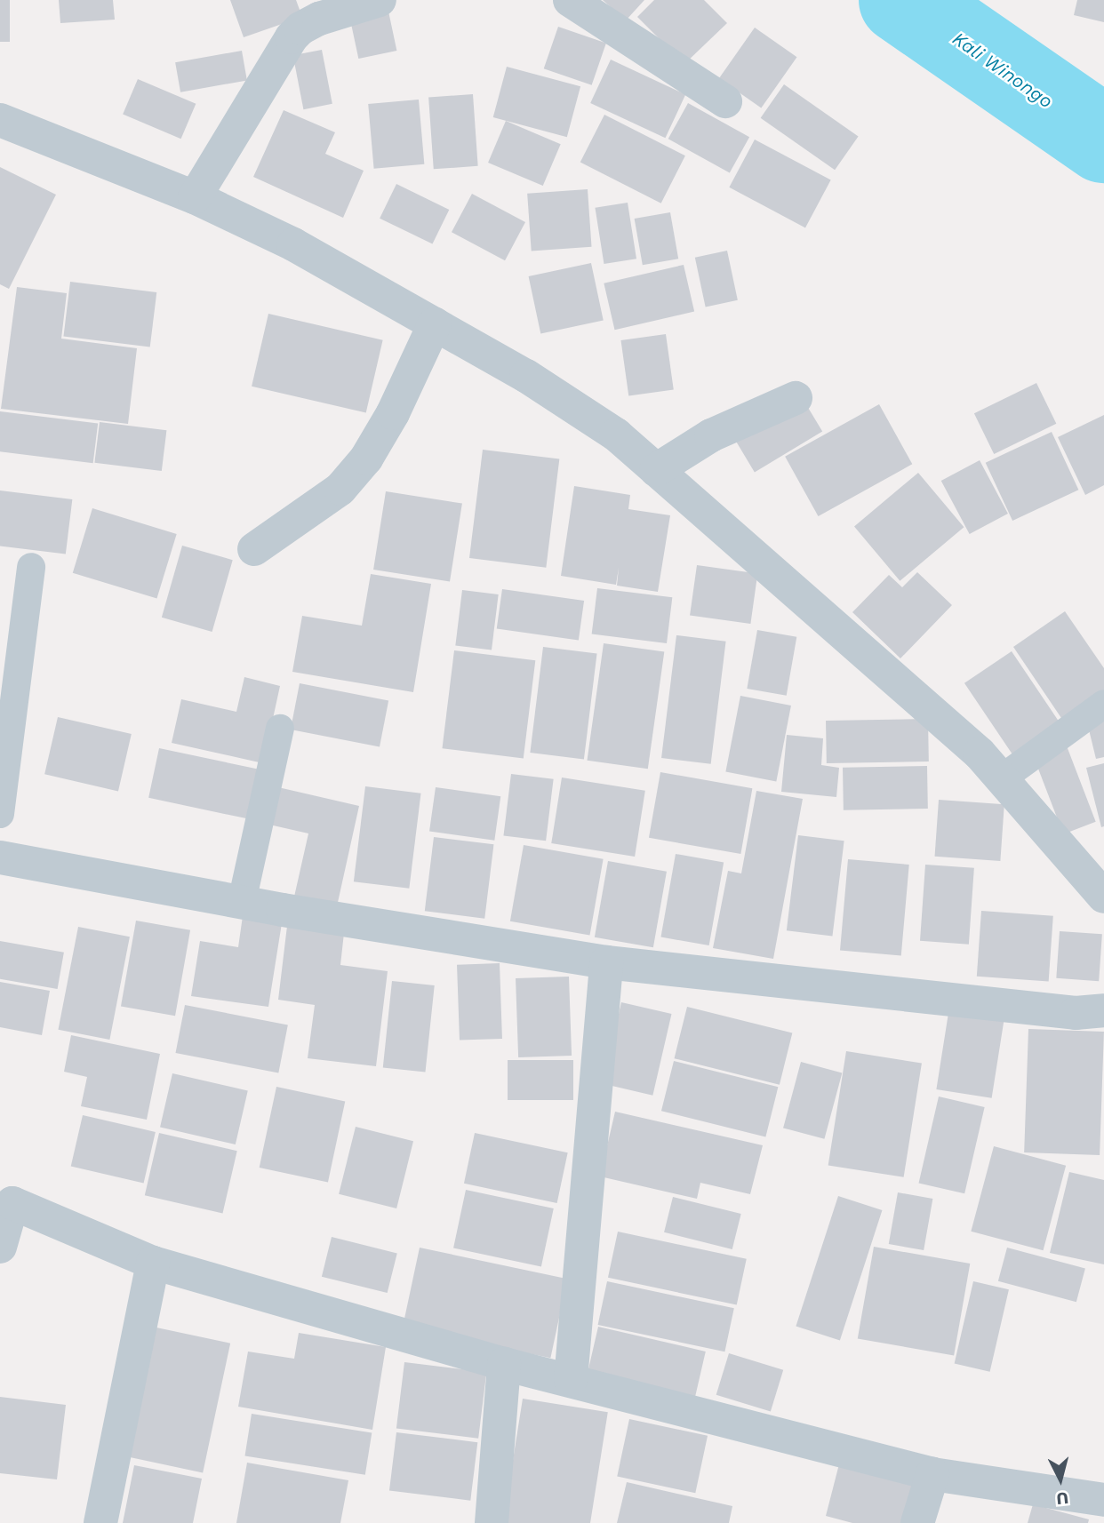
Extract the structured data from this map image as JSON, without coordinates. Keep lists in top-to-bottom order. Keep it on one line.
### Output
{"water":["Kali Winongo"],"north":"bottom"}
